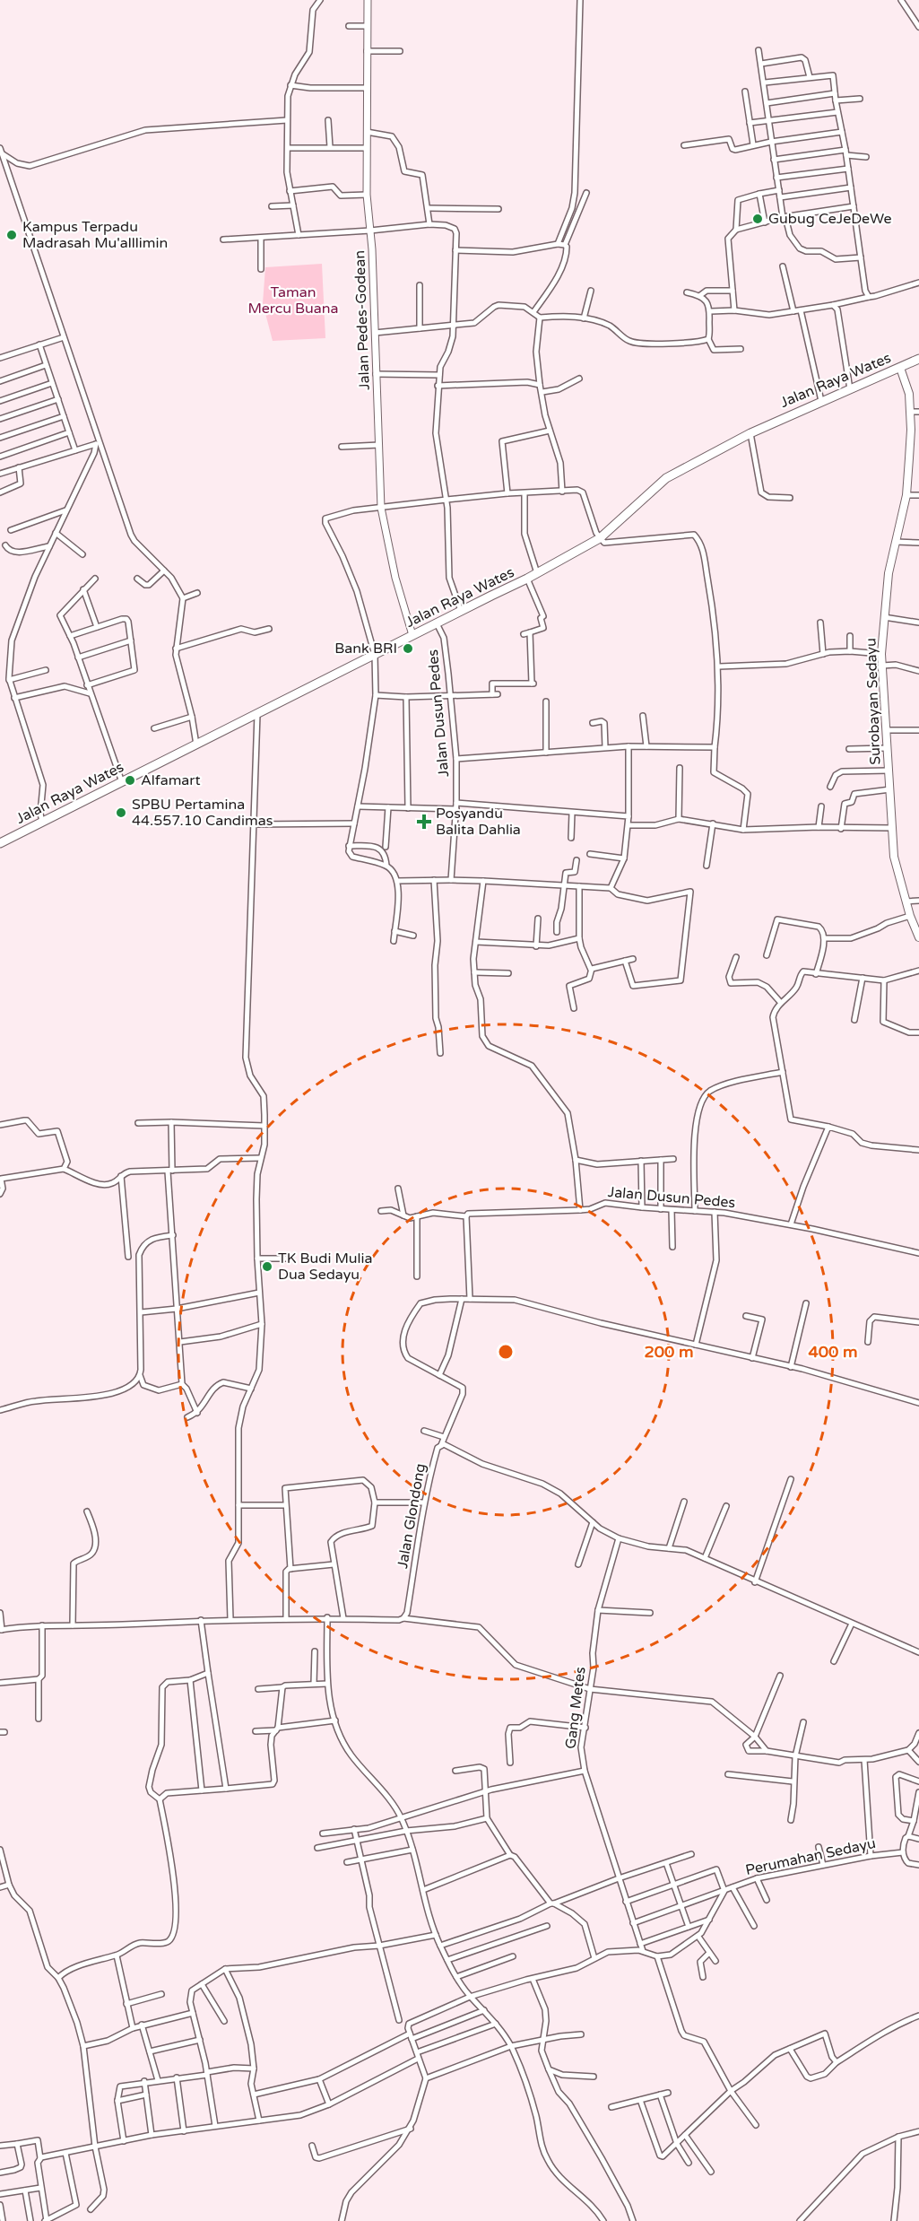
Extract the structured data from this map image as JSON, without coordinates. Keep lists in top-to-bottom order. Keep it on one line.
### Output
{"streets":{"highway":["Jalan Raya Wates"],"main road":["Surobayan Sedayu"],"street":["Jalan Pedes-Godean","Jalan Dusun Pedes","Jalan Glondong","Gang Metes","Perumahan Sedayu"]},"crossings":[["Jalan Pedes-Godean","Jalan Raya Wates"],["Jalan Raya Wates","Surobayan Sedayu"],["Jalan Raya Wates","Jalan Dusun Pedes"],["Gang Metes","Perumahan Sedayu"]],"parks":["Taman Mercu Buana"],"places":{"other":["Gubug CeJeDeWe","Kampus Terpadu Madrasah Mu'alllimin","Bank BRI","Alfamart","SPBU Pertamina 44.557.10 Candimas","TK Budi Mulia Dua Sedayu"],"health":["Posyandu Balita Dahlia"]},"rings":["200 m","400 m"]}
